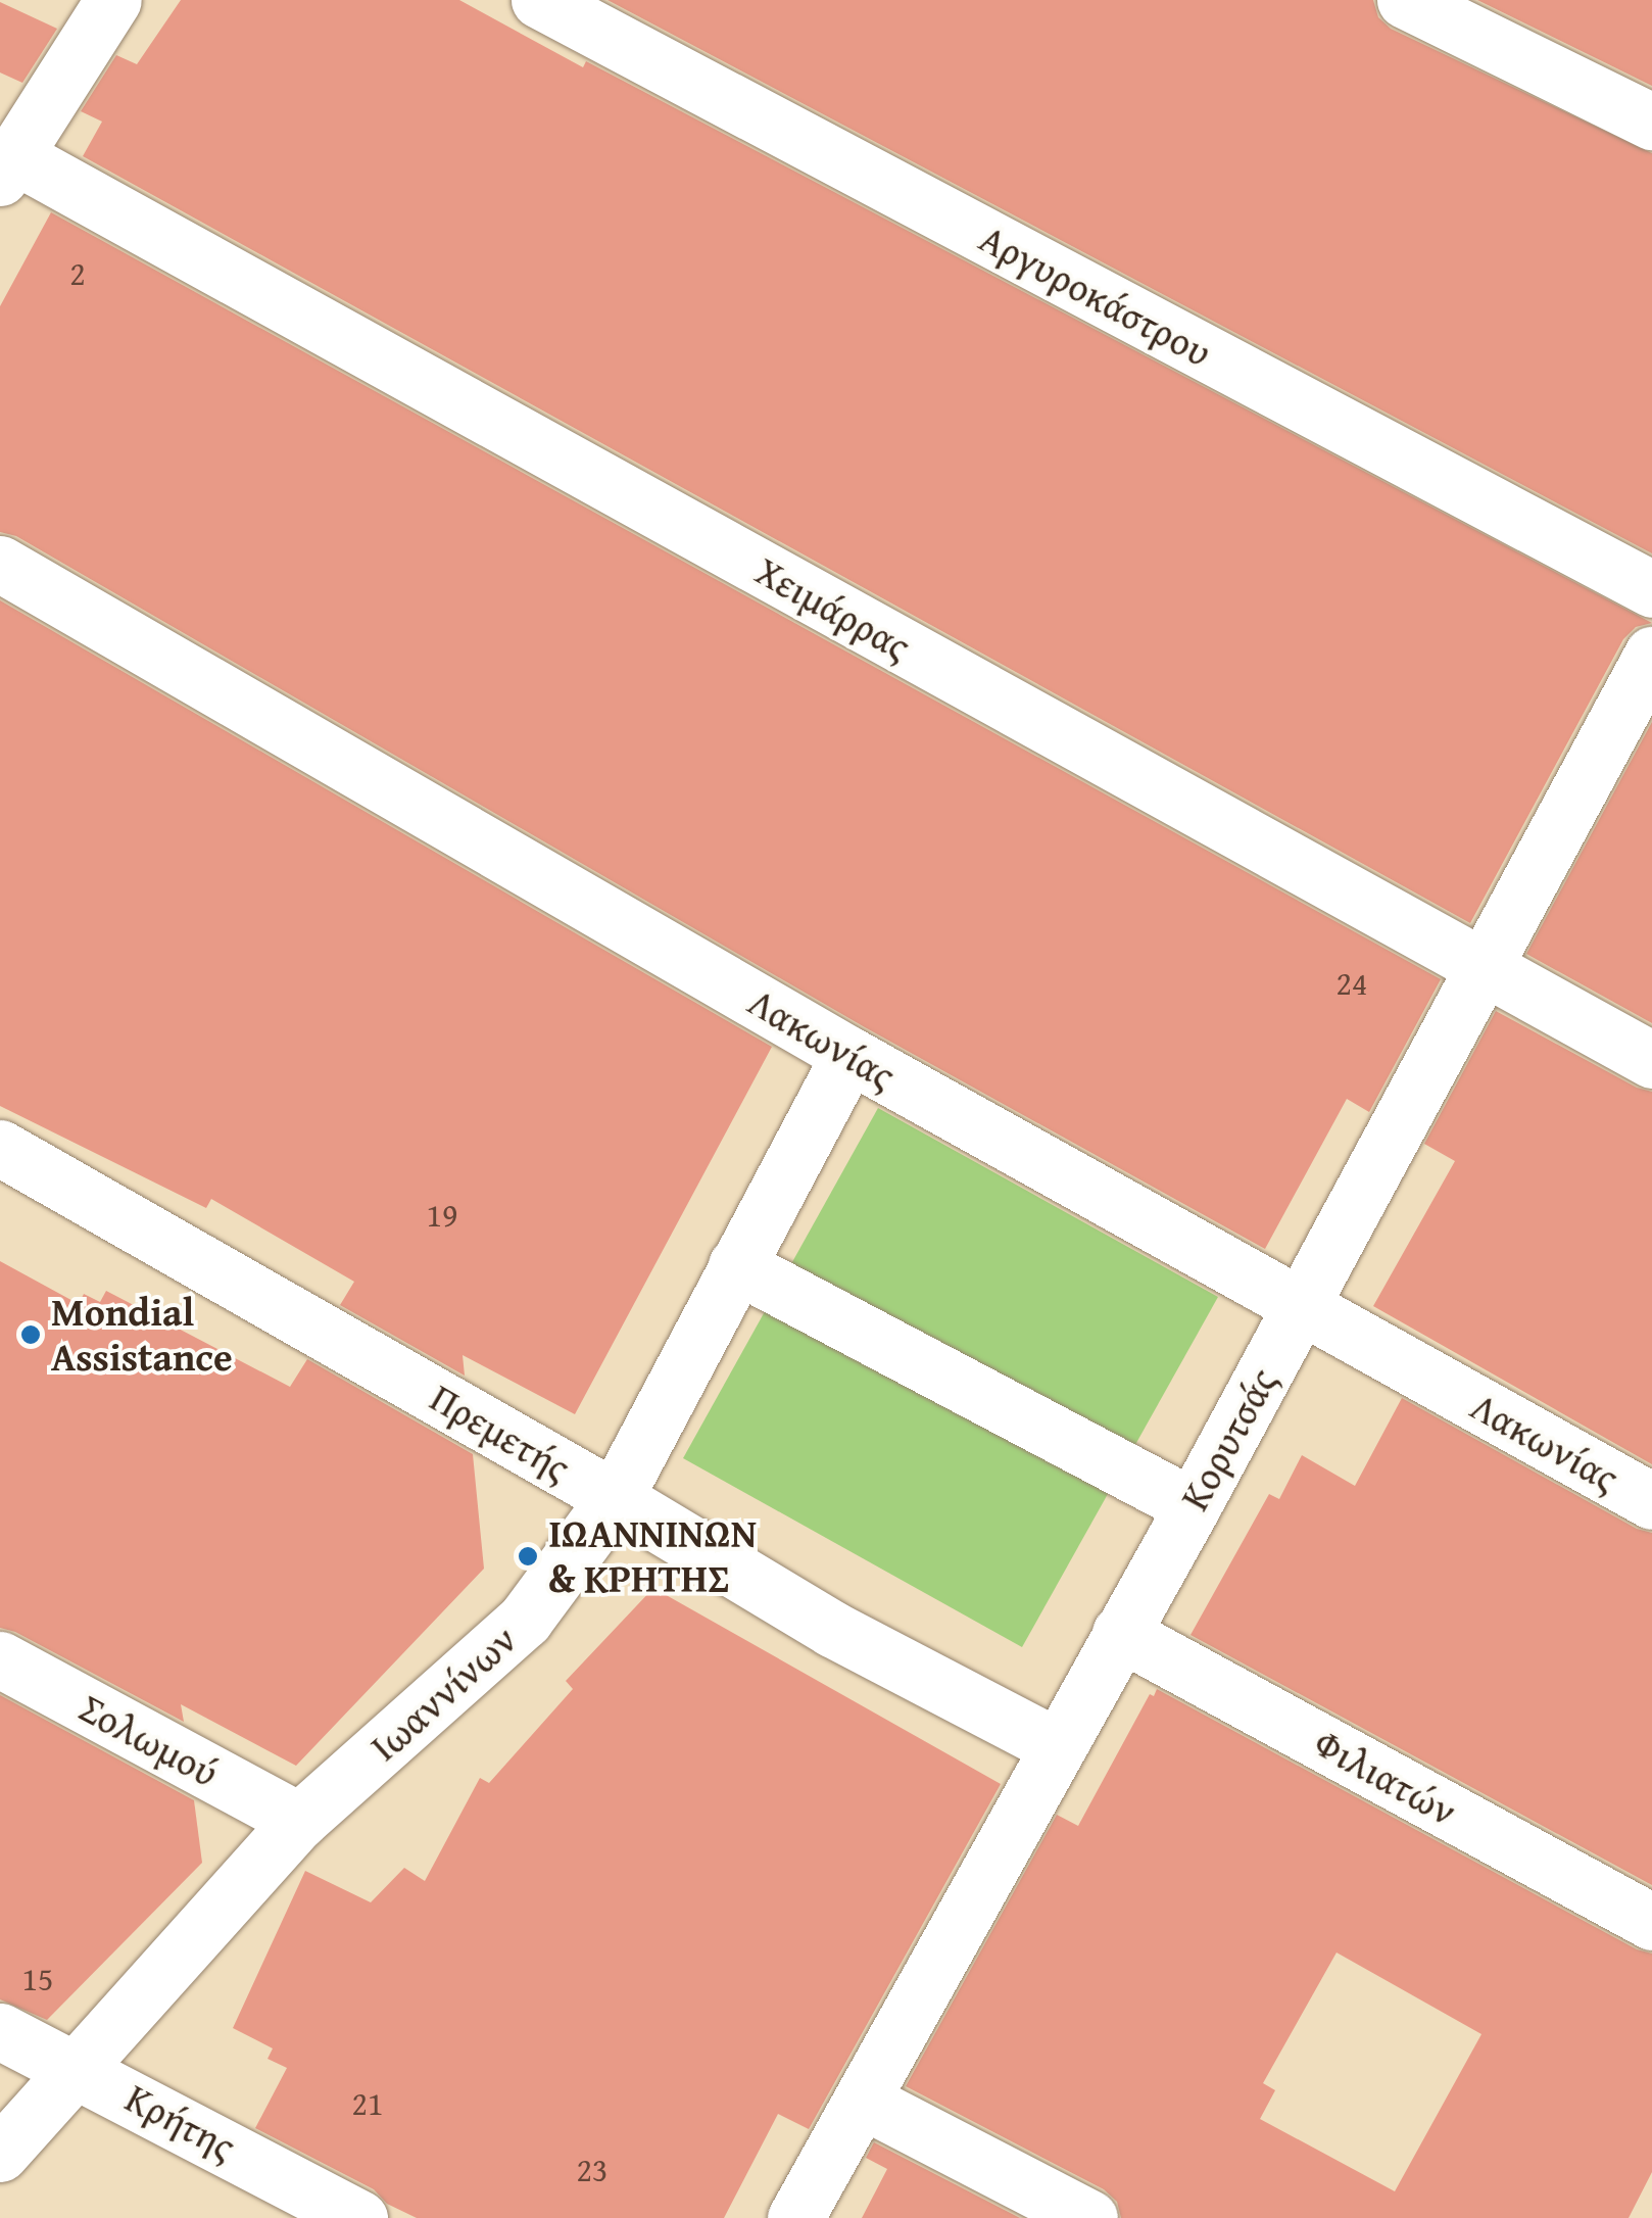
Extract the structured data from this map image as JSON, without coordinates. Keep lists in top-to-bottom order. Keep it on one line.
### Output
{"streets":{"street":["Αργυροκάστρου","Χειμάρρας","Λακωνίας","Πρεμετής","Κορυτσάς","Ιωαννίνων","Σολωμού","Φιλιατών","Κρήτης"]},"crossings":[["Χειμάρρας","Κορυτσάς"],["Λακωνίας","Κορυτσάς"],["Λακωνίας","Ιωαννίνων"],["Πρεμετής","Κορυτσάς"],["Πρεμετής","Ιωαννίνων"],["Κορυτσάς","Φιλιατών"],["Ιωαννίνων","Σολωμού"],["Ιωαννίνων","Κρήτης"]],"places":["Mondial Assistance","ΙΩΑΝΝΙΝΩΝ & ΚΡΗΤΗΣ"],"house_numbers":["2","24","19","15","21","23"]}
